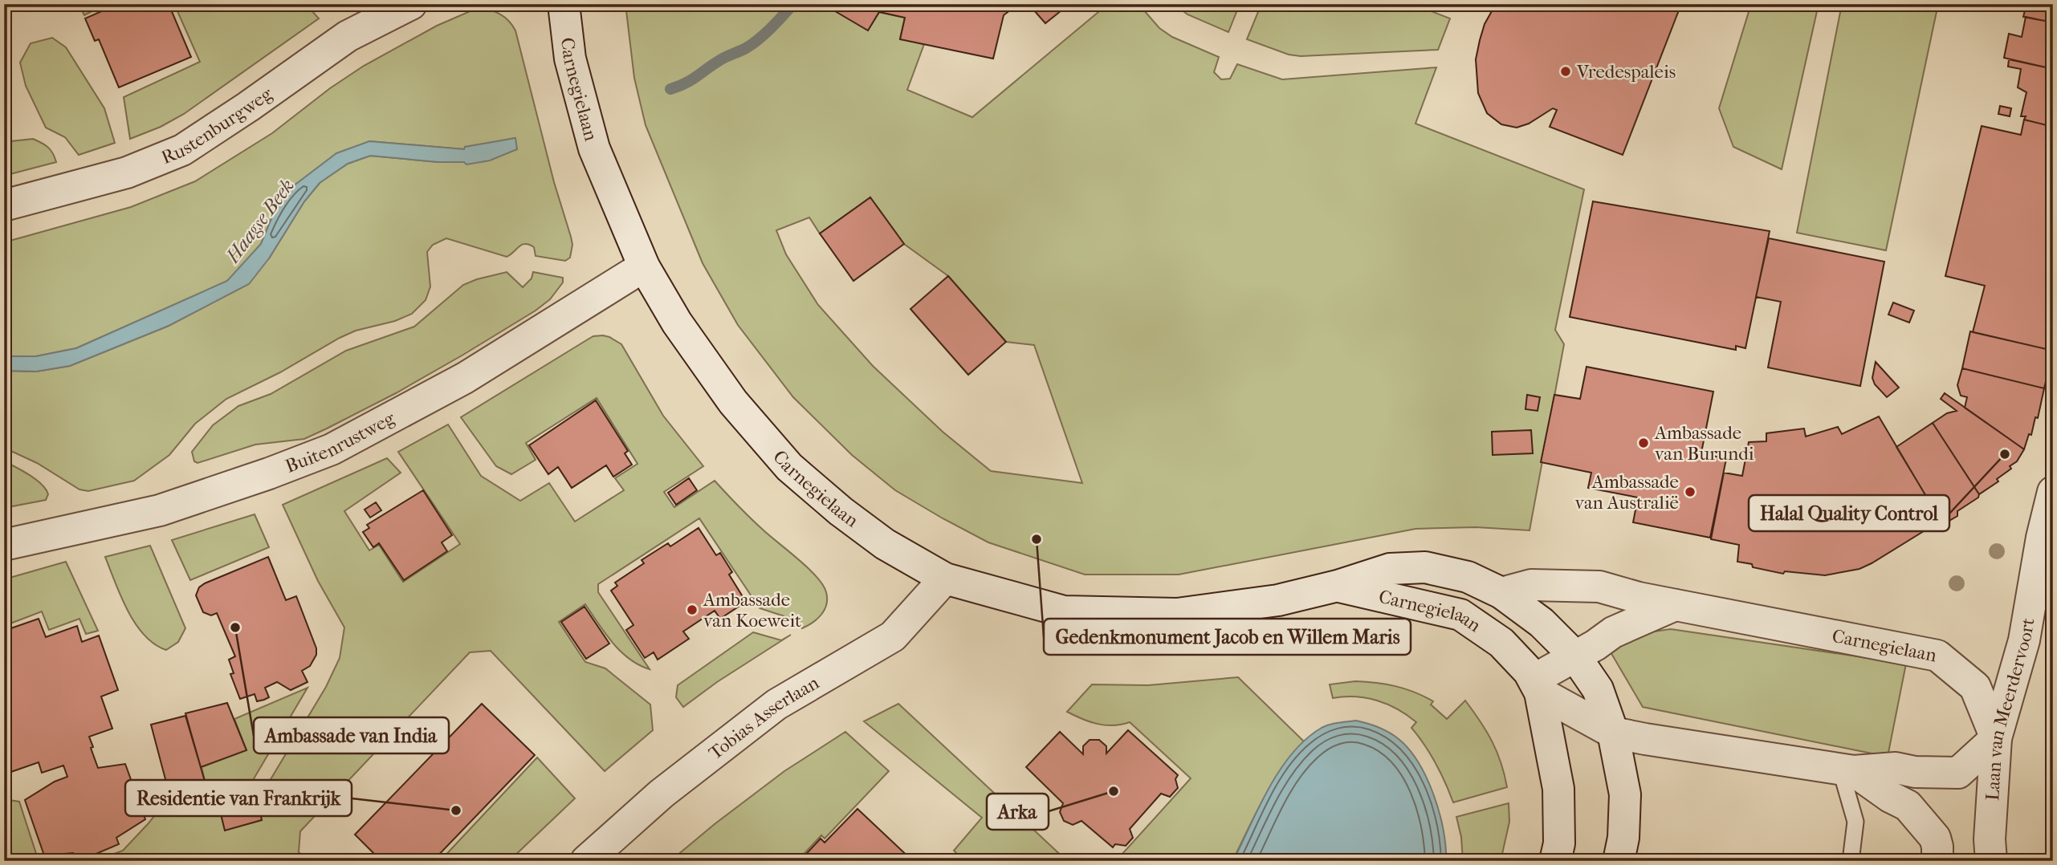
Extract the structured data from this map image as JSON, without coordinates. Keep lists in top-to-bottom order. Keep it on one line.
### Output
{"streets":{"street":["Carnegielaan","Rustenburgweg","Buitenrustweg","Laan van Meerdervoort","Tobias Asserlaan"]},"crossings":[["Carnegielaan","Buitenrustweg"],["Carnegielaan","Laan van Meerdervoort"],["Carnegielaan","Tobias Asserlaan"]],"water":["Haagse Beek"],"places":["Vredespaleis","Ambassade van Burundi","Halal Quality Control","Ambassade van Australië","Gedenkmonument Jacob en Willem Maris","Ambassade van Koeweit","Ambassade van India","Arka","Residentie van Frankrijk"]}
